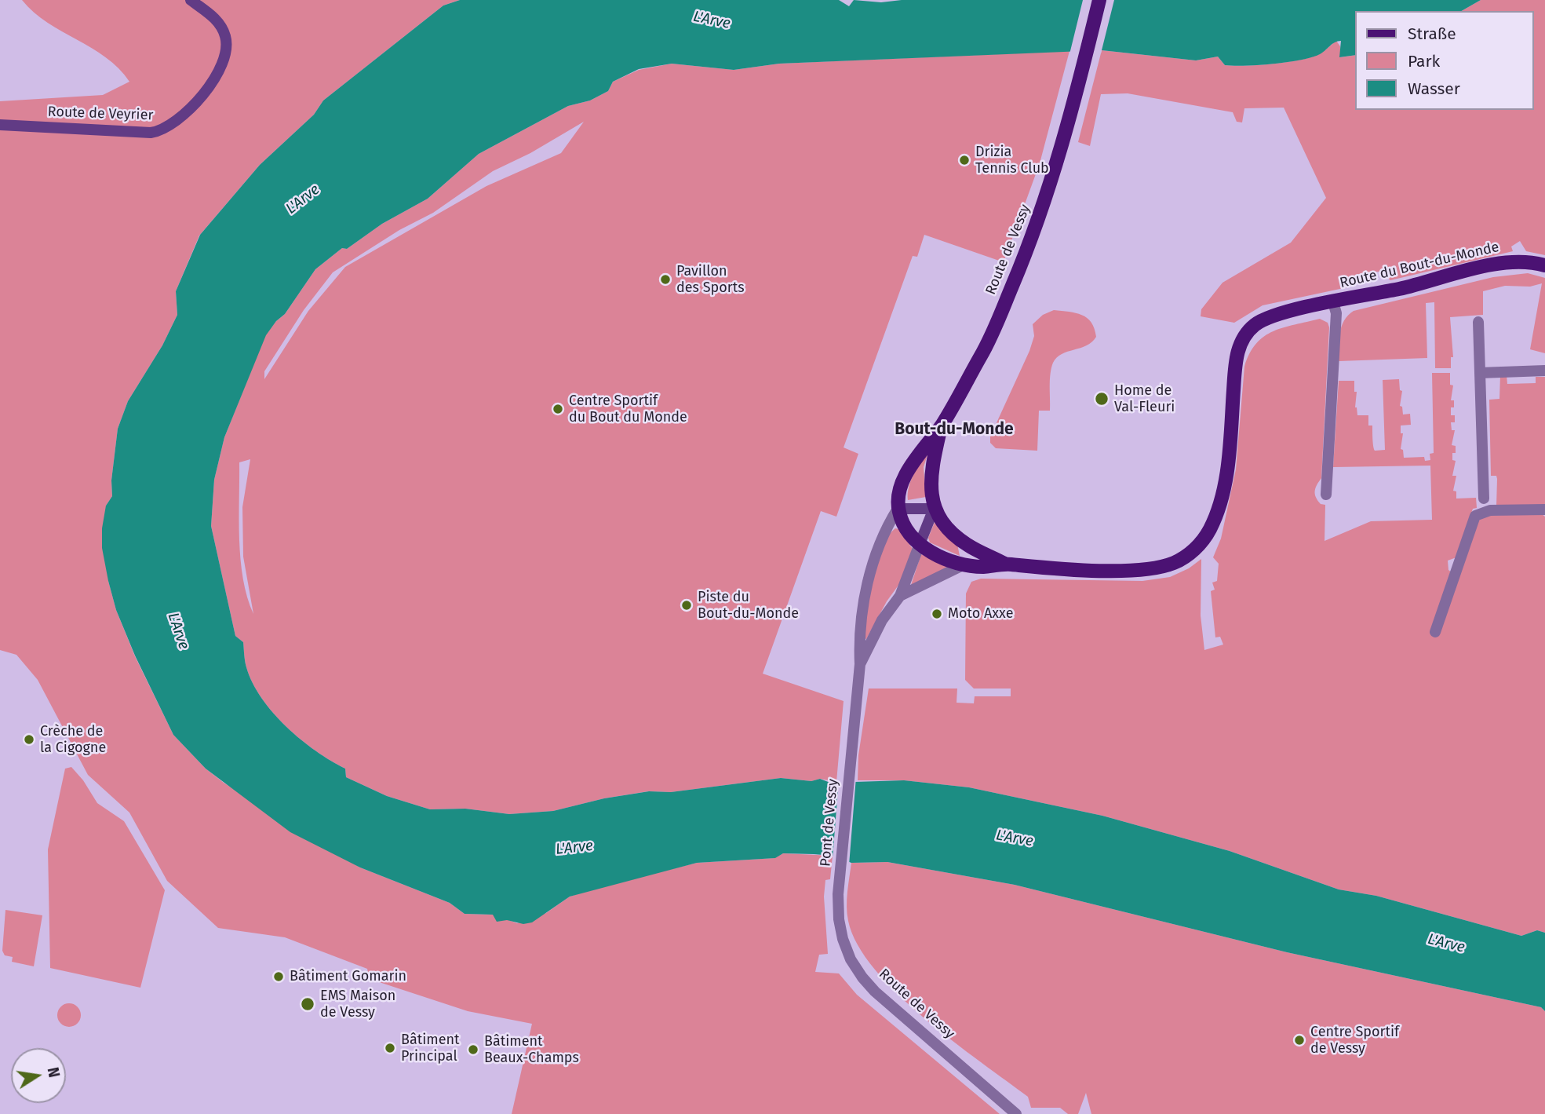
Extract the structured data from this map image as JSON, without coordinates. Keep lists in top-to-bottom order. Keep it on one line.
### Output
{"streets":{"main road":["Route de Veyrier","Route de Vessy","Route du Bout-du-Monde"],"street":["Pont de Vessy"]},"crossings":[["Route de Vessy","Route du Bout-du-Monde"],["Route de Vessy","Pont de Vessy"]],"districts":["Bout-du-Monde"],"water":["L'Arve"],"places":["Drizia Tennis Club","Pavillon des Sports","Home de Val-Fleuri","Centre Sportif du Bout du Monde","Piste du Bout-du-Monde","Moto Axxe","Crèche de la Cigogne","Bâtiment Gomarin","EMS Maison de Vessy","Centre Sportif de Vessy","Bâtiment Principal","Bâtiment Beaux-Champs"],"legend":["Straße","Park","Wasser"],"north":"right"}
